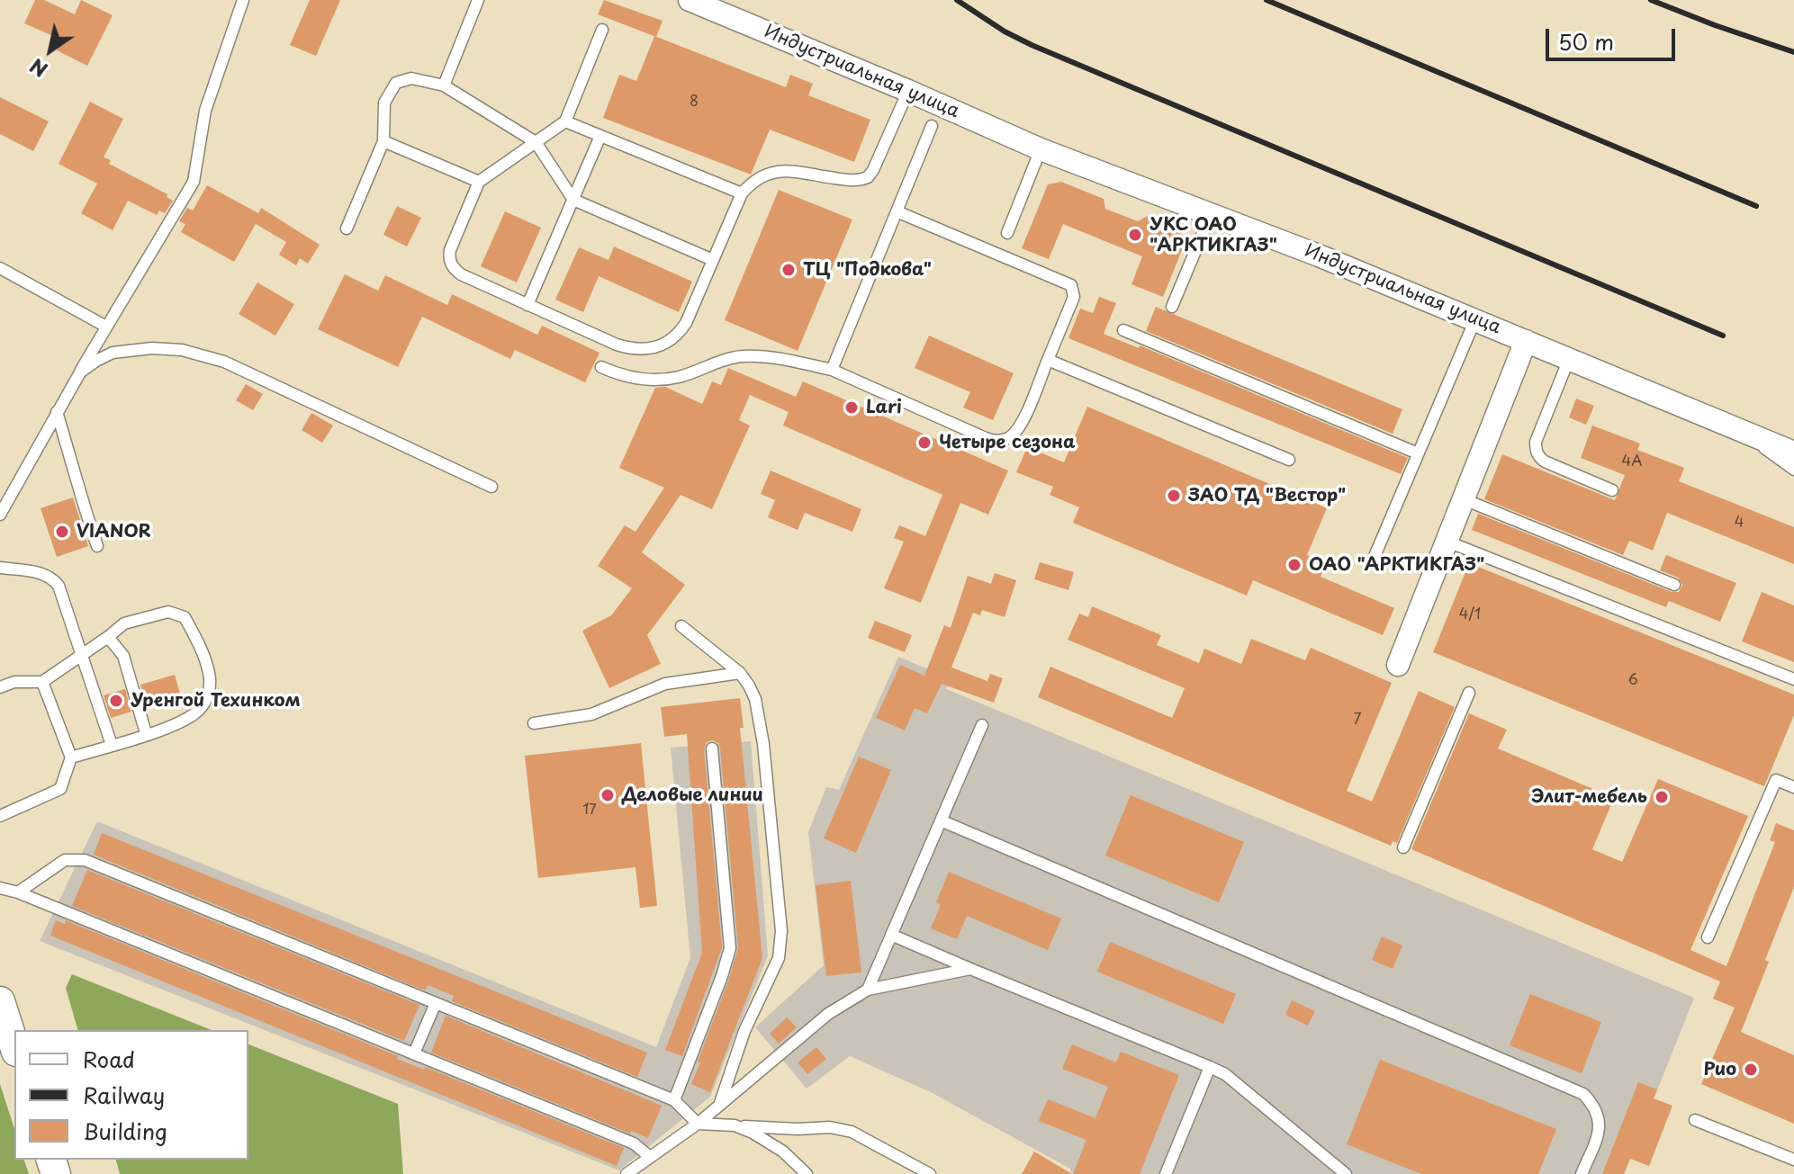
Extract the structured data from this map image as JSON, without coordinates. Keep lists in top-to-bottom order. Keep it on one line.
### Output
{"streets":{"street":["Индустриальная улица"]},"places":["УКС ОАО \"АРКТИКГАЗ\"","ТЦ \"Подкова\"","Lari","Четыре сезона","ЗАО ТД \"Вестор\"","VIANOR","ОАО \"АРКТИКГАЗ\"","Уренгой Техинком","Деловые линии","Элит-мебель","Рио"],"house_numbers":["8","4А","4","4/1","6","7","17"],"legend":["Road","Railway","Building"],"scale_bar":"50 m","north":"bottom left"}
